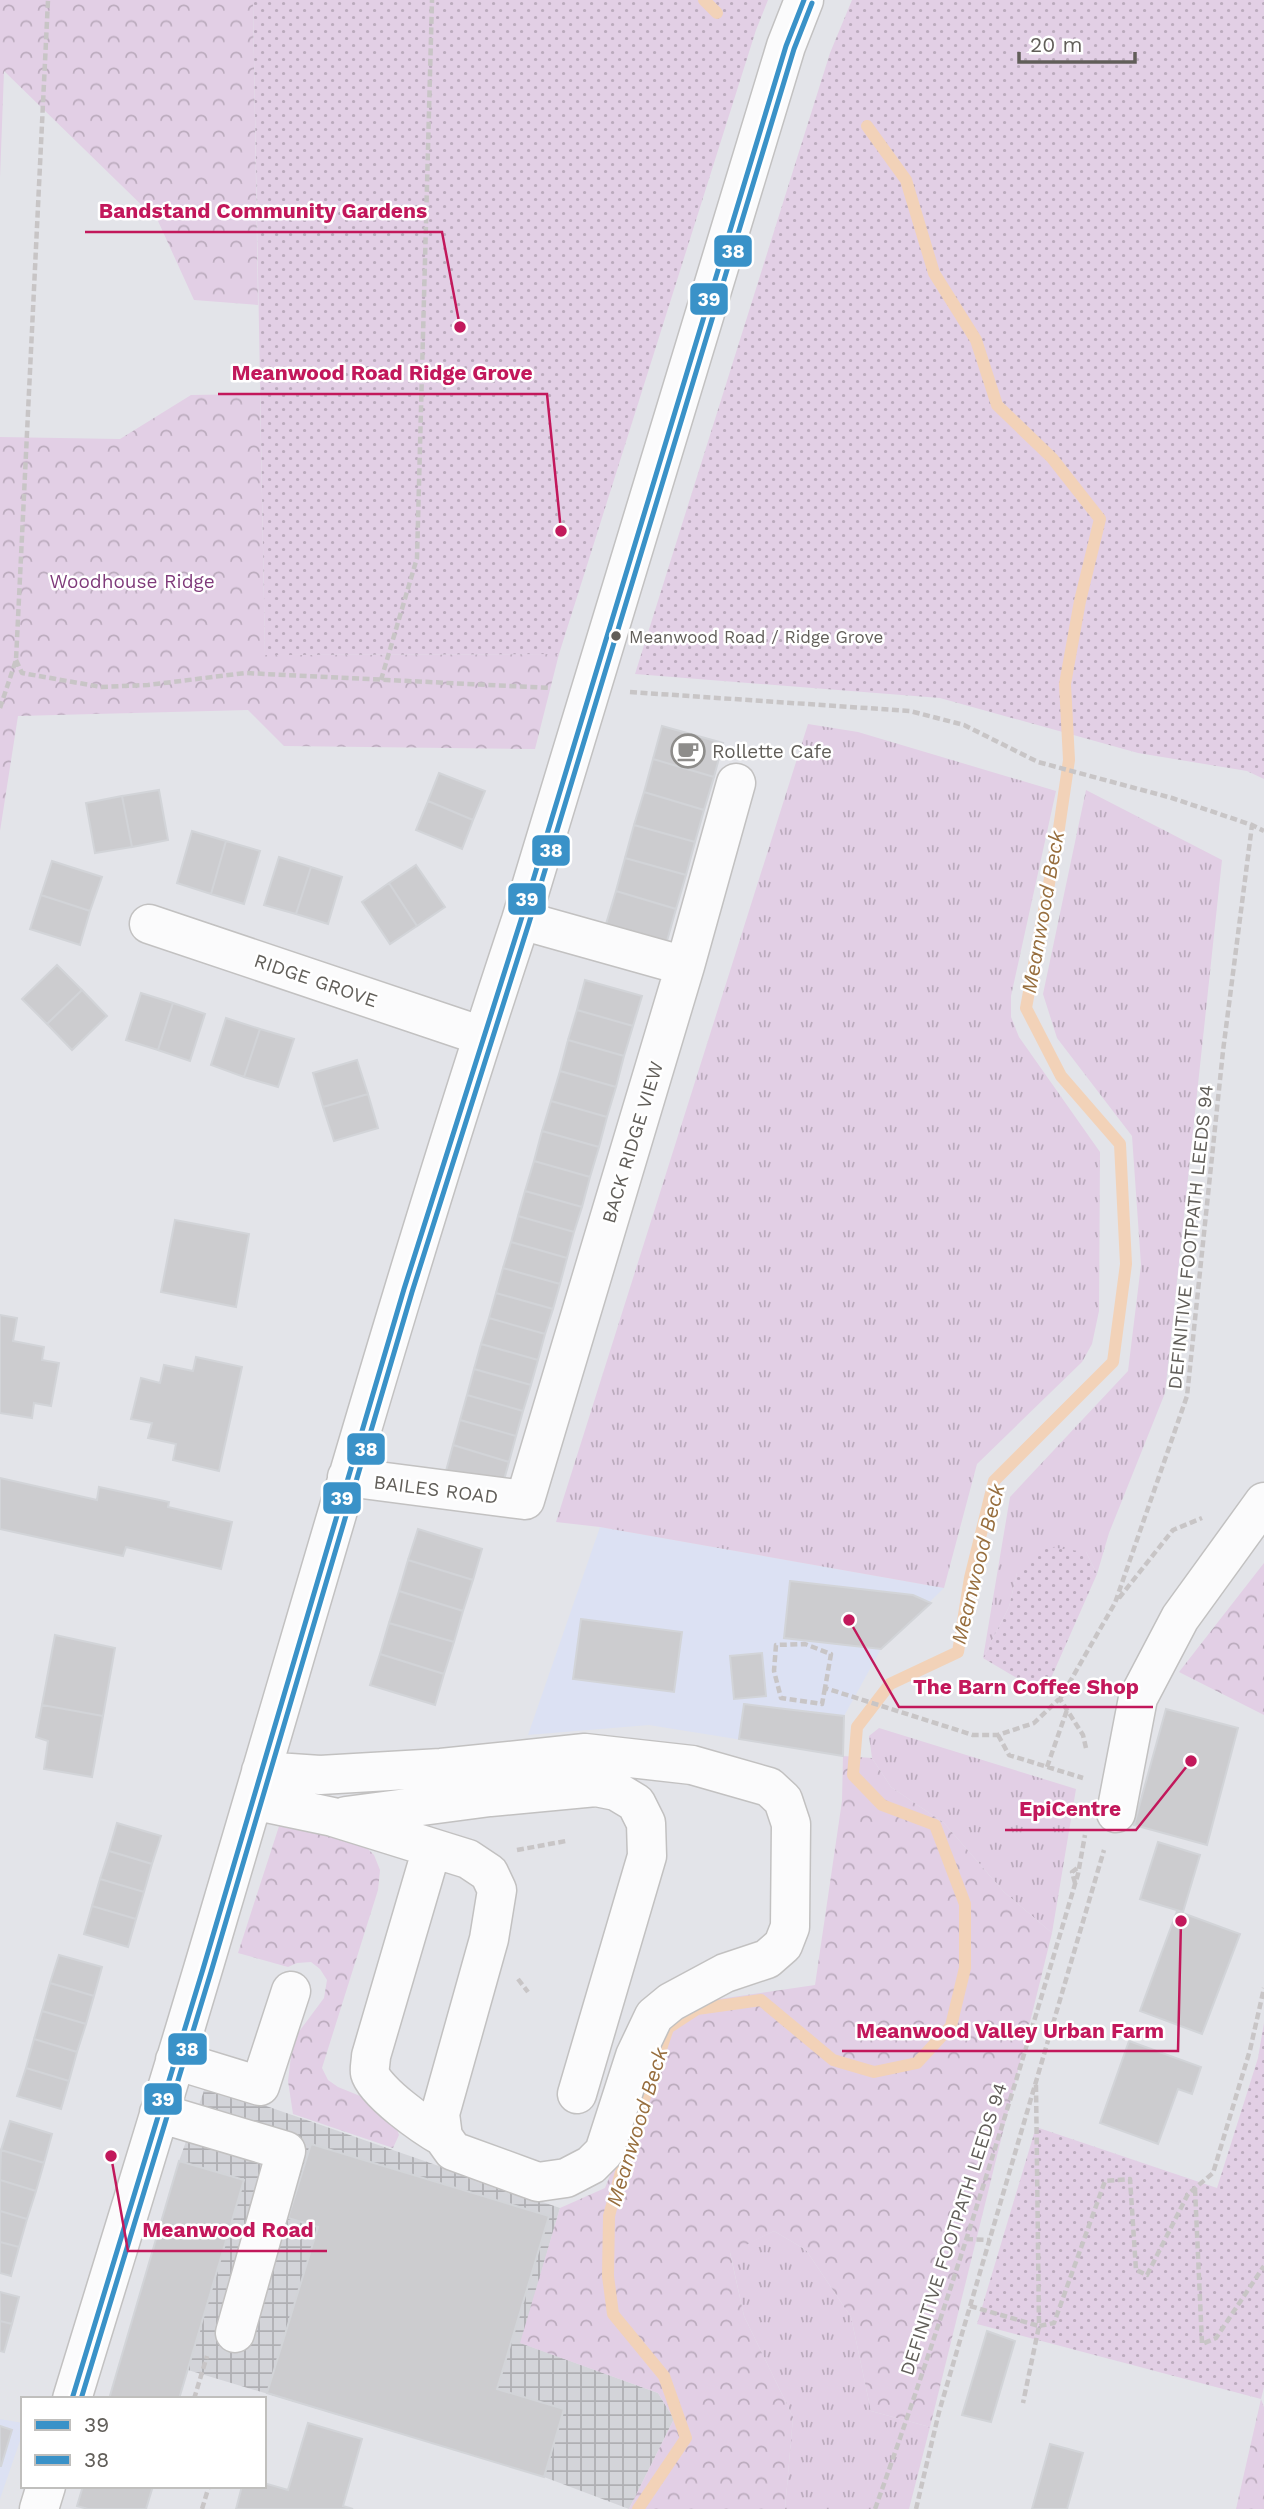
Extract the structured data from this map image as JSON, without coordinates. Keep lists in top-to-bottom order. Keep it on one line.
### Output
{"streets":{"street":["RIDGE GROVE","BACK RIDGE VIEW","BAILES ROAD"],"path":["DEFINITIVE FOOTPATH LEEDS 94"]},"crossings":[["BACK RIDGE VIEW","BAILES ROAD"]],"water":["Meanwood Beck"],"parks":["Woodhouse Ridge"],"places":{"other":["Bandstand Community Gardens","Meanwood Road Ridge Grove","Meanwood Road / Ridge Grove","The Barn Coffee Shop","EpiCentre","Meanwood Valley Urban Farm","Meanwood Road"],"cafe":["Rollette Cafe"]},"lines":["transit line 39","transit line 38"],"legend":["39","38"],"scale_bar":"20 m"}
